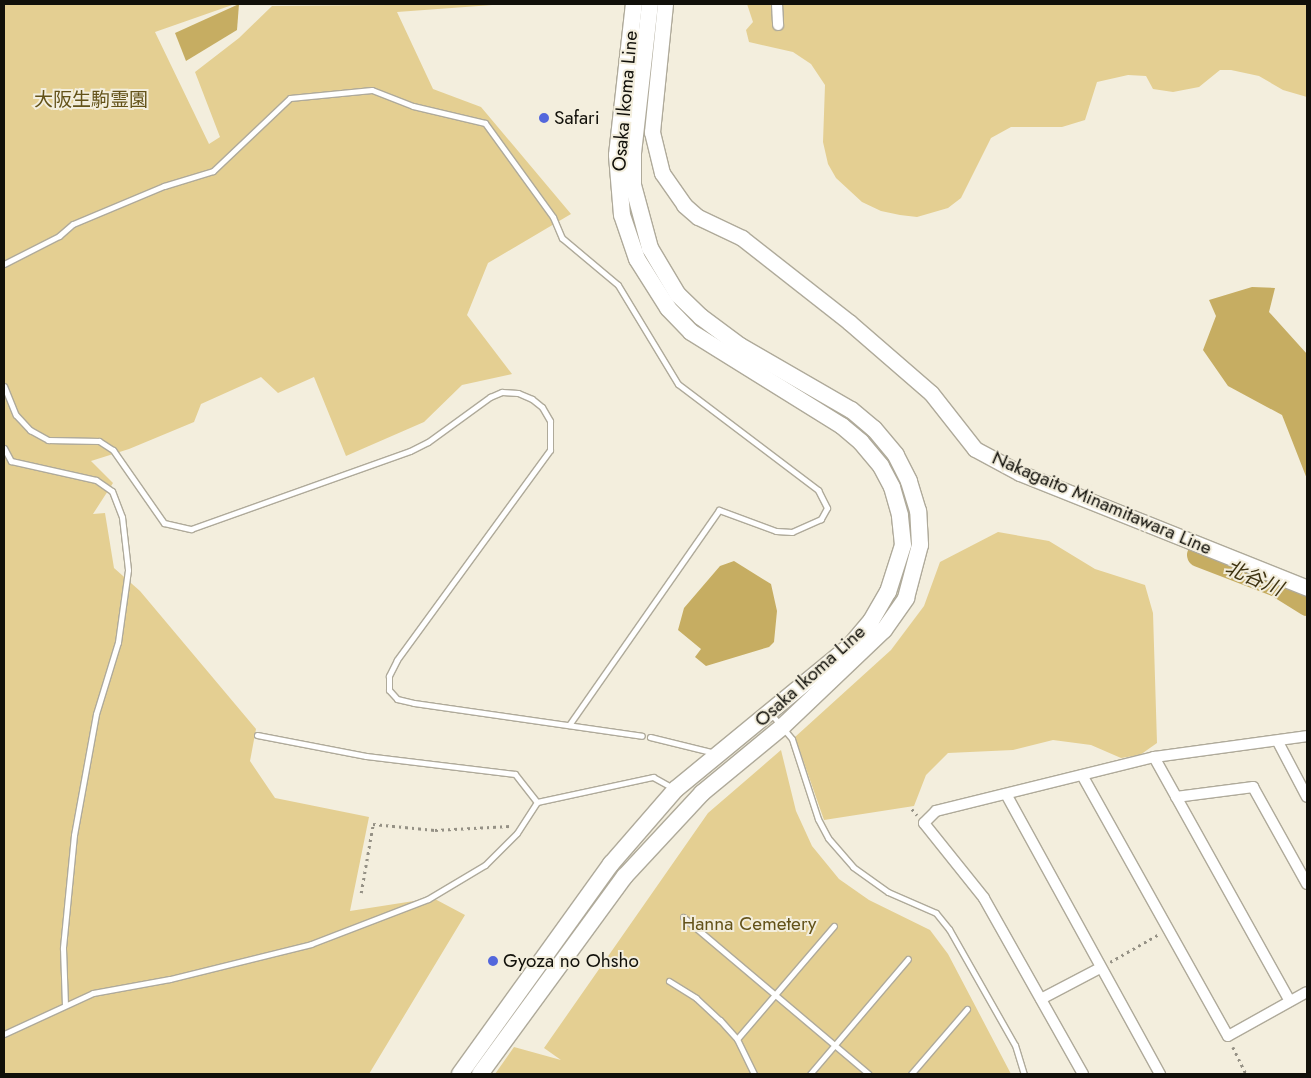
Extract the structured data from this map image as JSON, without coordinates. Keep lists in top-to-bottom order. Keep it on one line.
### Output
{"streets":{"main road":["Osaka Ikoma Line","Nakagaito Minamitawara Line"]},"water":["北谷川"],"parks":["大阪生駒霊園","Hanna Cemetery"],"places":["Safari","Gyoza no Ohsho"]}
